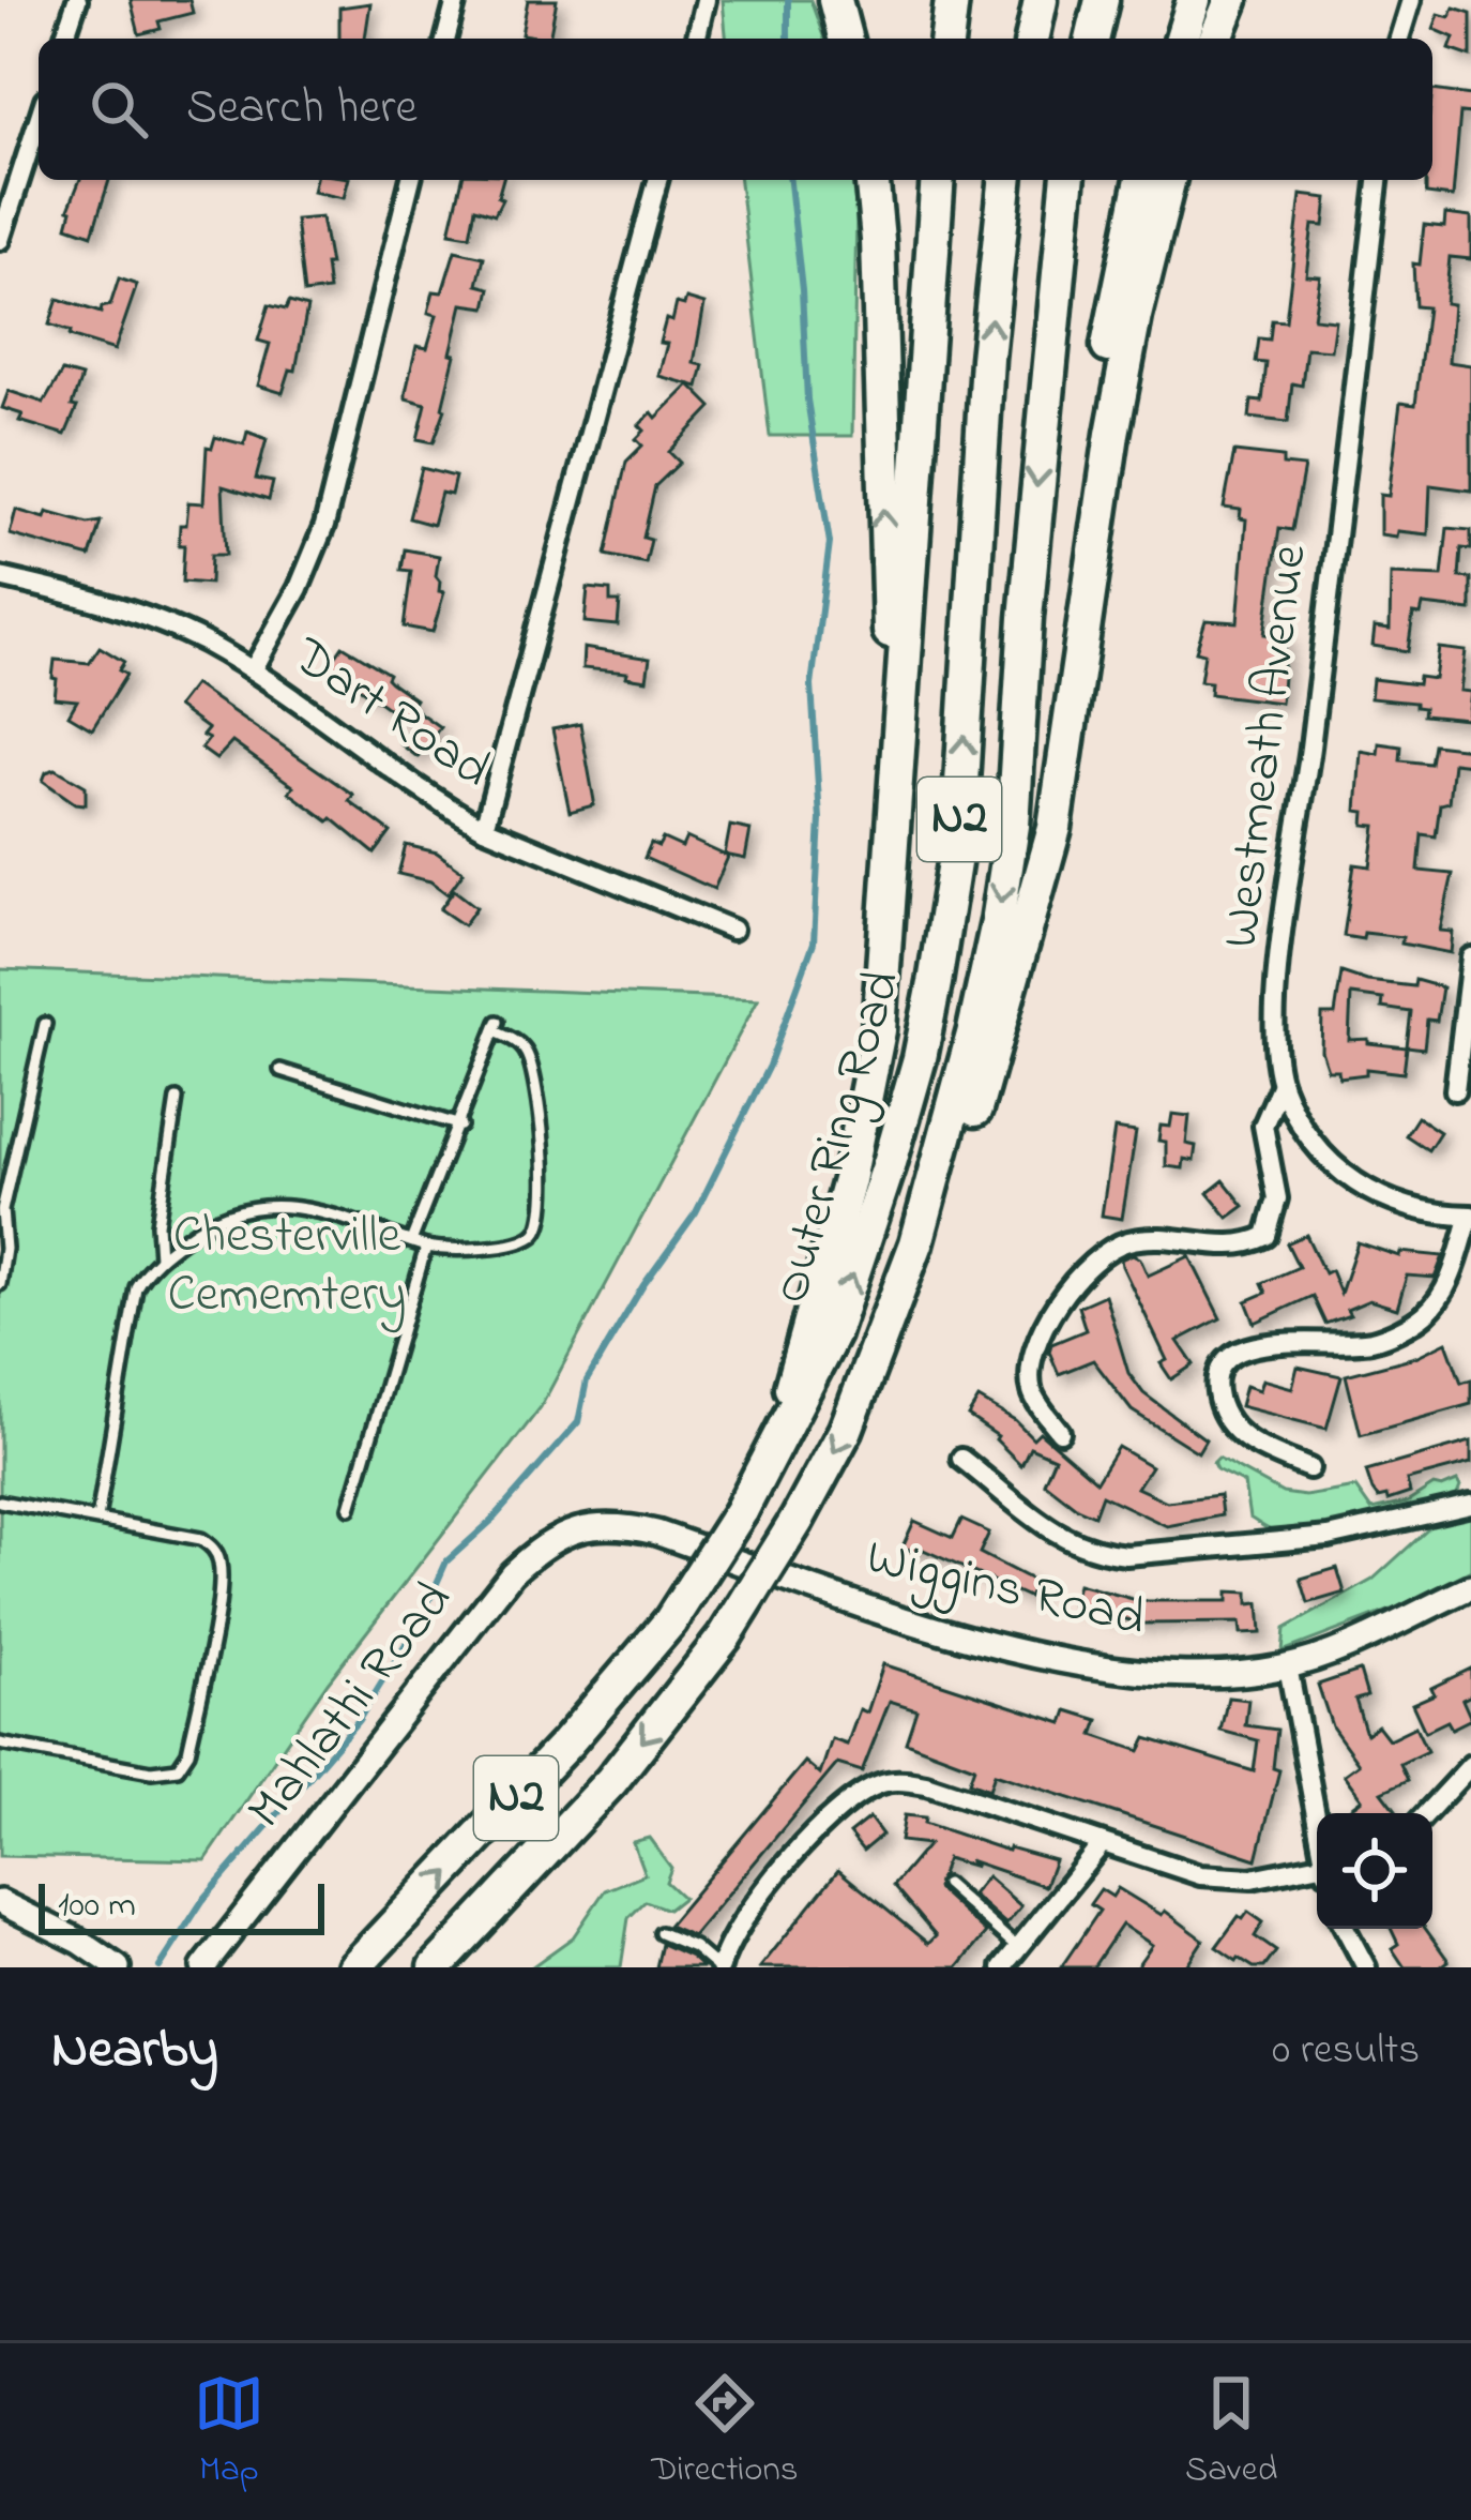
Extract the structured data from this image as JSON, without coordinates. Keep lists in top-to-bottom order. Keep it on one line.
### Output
{"streets":{"highway":["N2","Outer Ring Road"],"street":["Dart Road","Westmeath Avenue","Wiggins Road","Mahlathi Road"]},"crossings":[["Wiggins Road","Mahlathi Road"]],"parks":["Chesterville Cememtery"],"scale_bar":"100 m","page":{"search":"Search here","scale":"100 m","heading":["Nearby","0 results"],"nav":["Map","Directions","Saved"]}}
